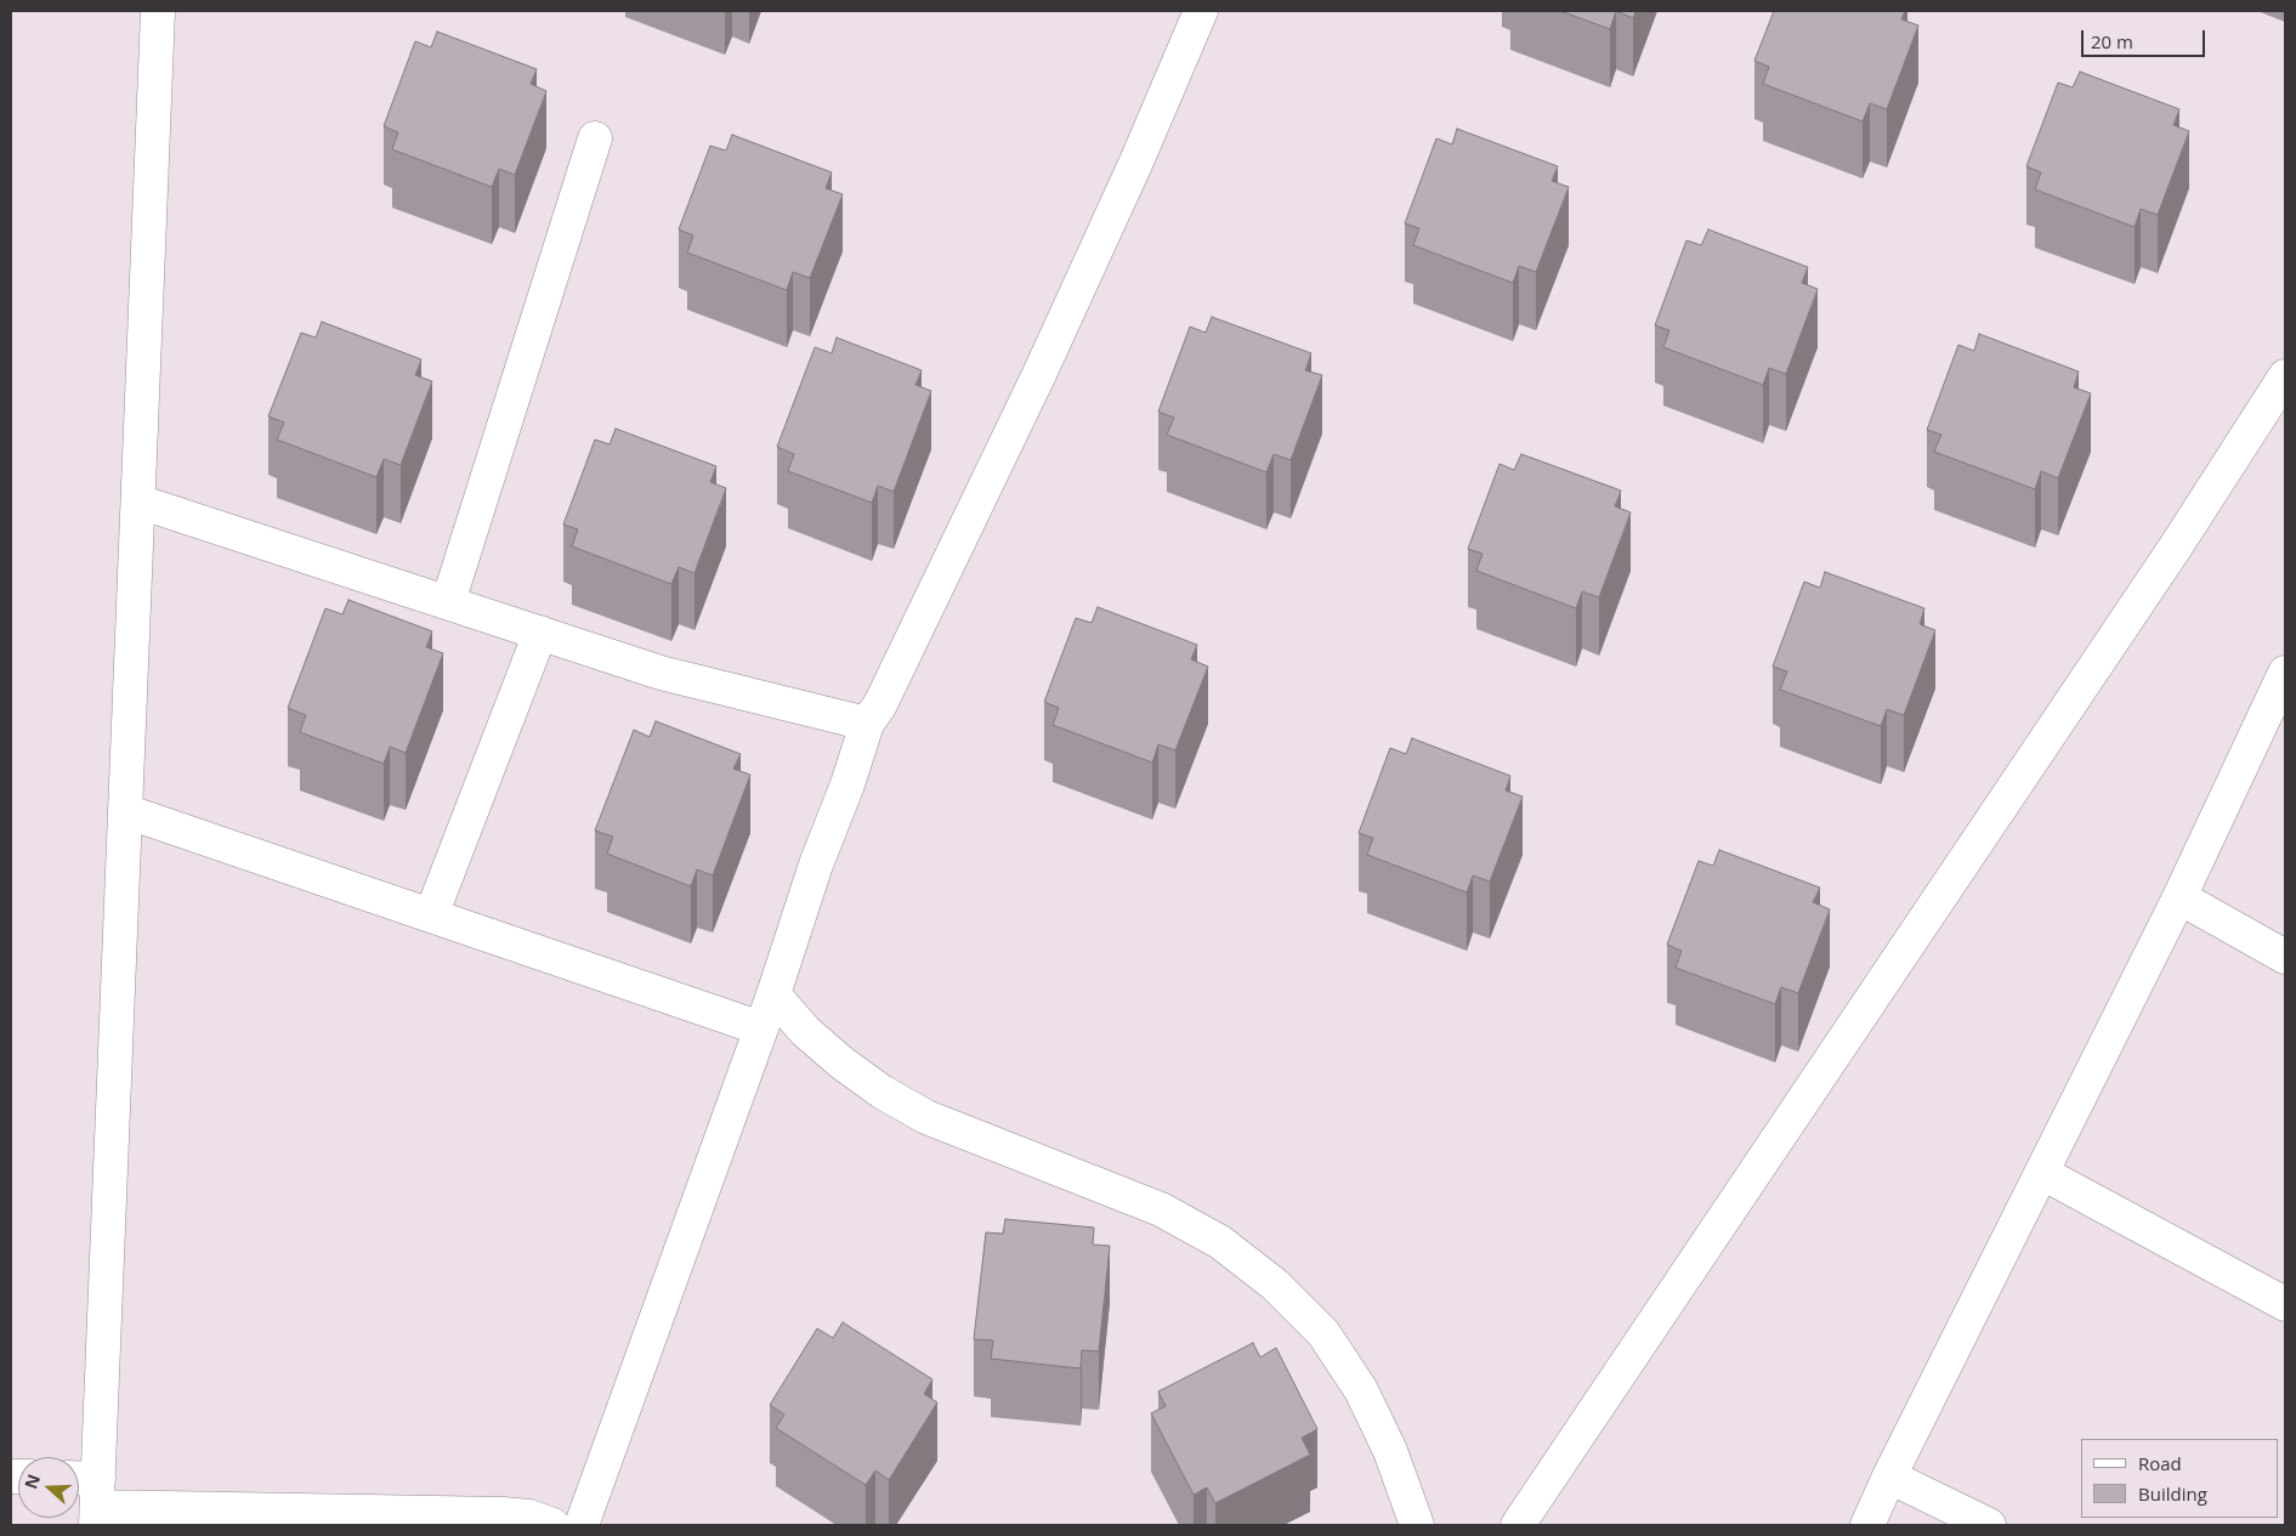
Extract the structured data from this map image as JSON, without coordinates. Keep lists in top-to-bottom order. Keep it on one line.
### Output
{"legend":["Road","Building"],"scale_bar":"20 m","north":"left"}
